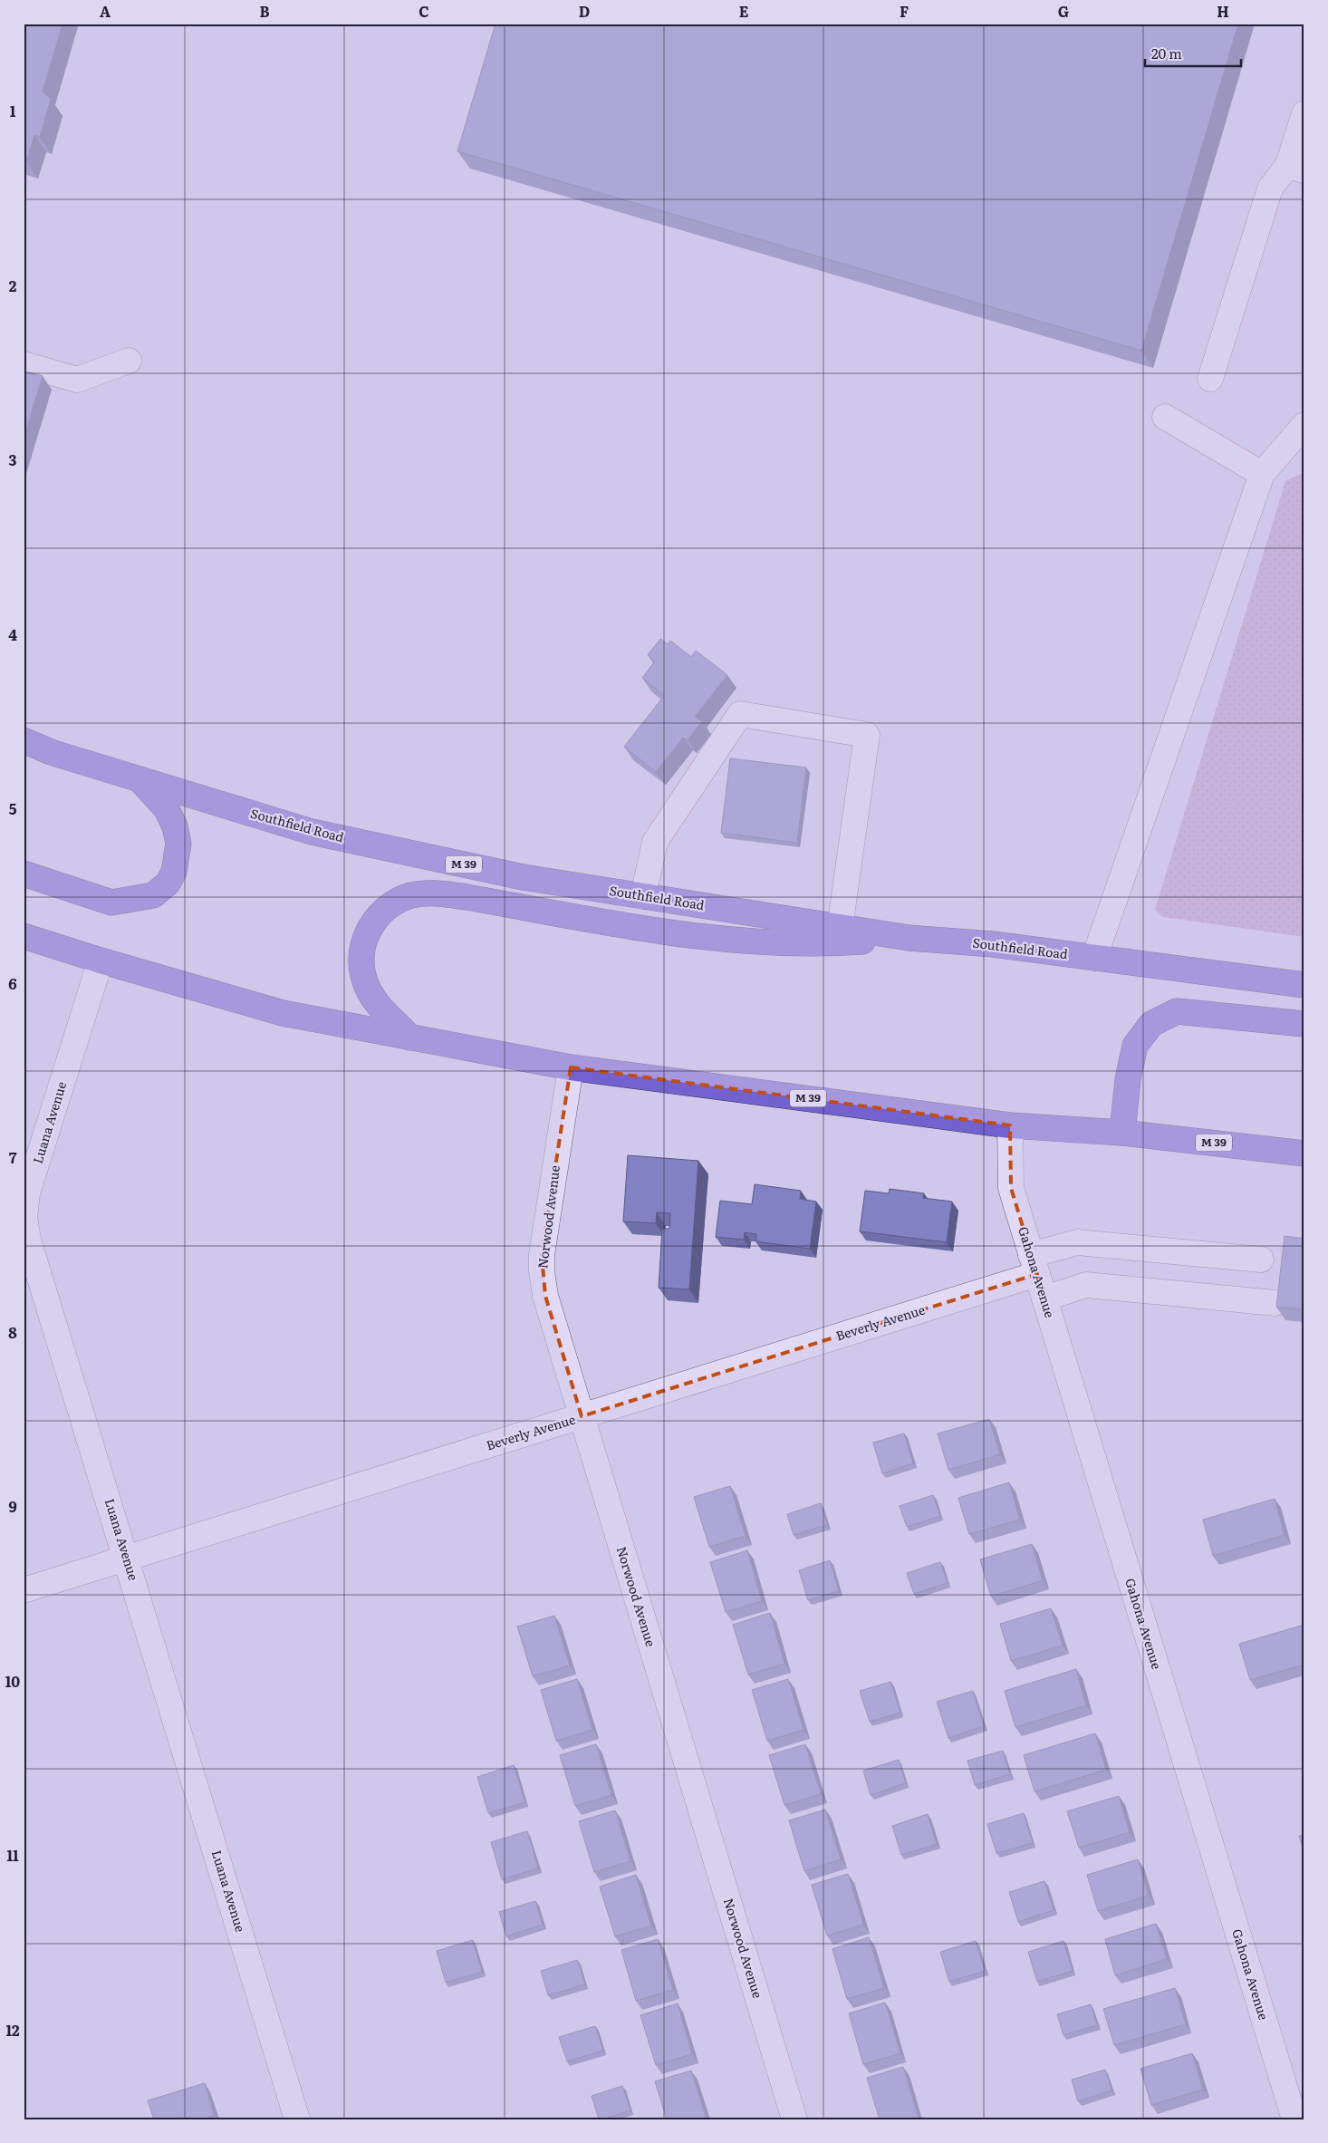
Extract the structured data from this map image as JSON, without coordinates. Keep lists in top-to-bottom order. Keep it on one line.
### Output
{"streets":{"highway":["Southfield Road","M 39"],"street":["Luana Avenue","Norwood Avenue","Gahona Avenue","Beverly Avenue"]},"crossings":[["M 39","Luana Avenue"],["M 39","Norwood Avenue"],["M 39","Gahona Avenue"],["Luana Avenue","Beverly Avenue"],["Norwood Avenue","Beverly Avenue"],["Gahona Avenue","Beverly Avenue"]],"scale_bar":"20 m","grid":{"columns":["A","B","C","D","E","F","G","H"],"rows":["1","2","3","4","5","6","7","8","9","10","11","12"]}}
